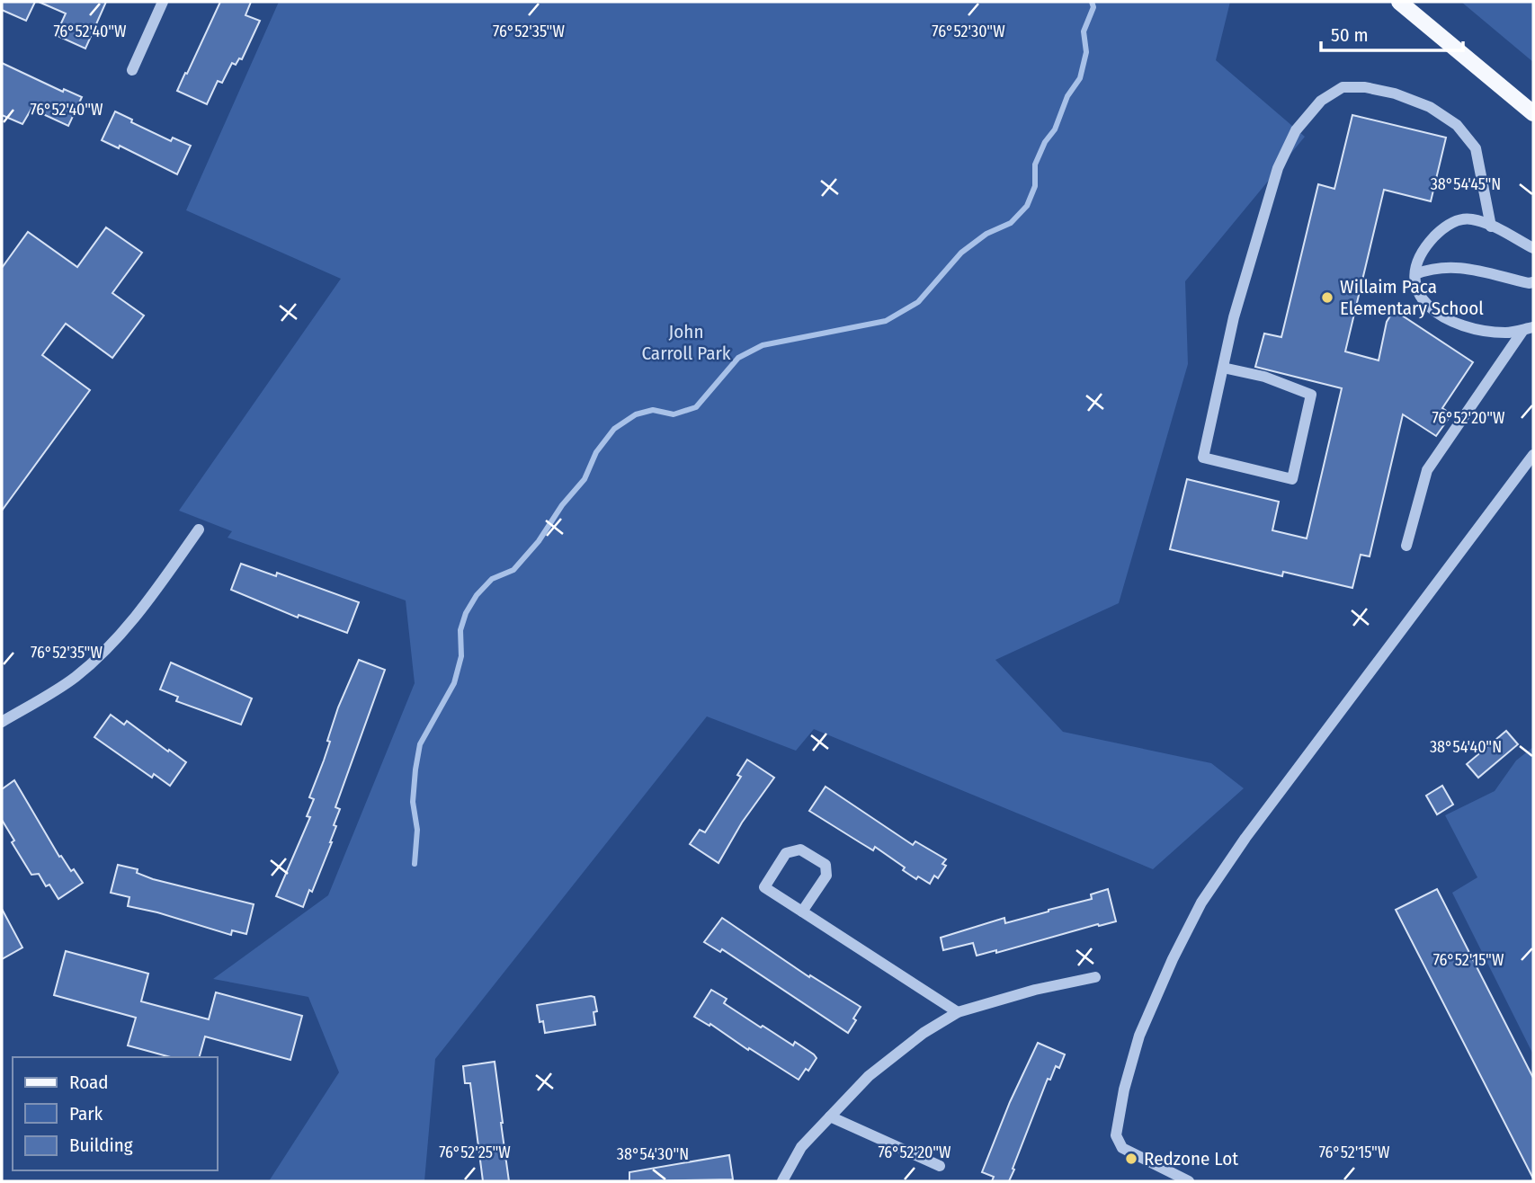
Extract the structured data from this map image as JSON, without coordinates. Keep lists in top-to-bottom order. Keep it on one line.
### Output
{"parks":["John Carroll Park"],"places":["Willaim Paca Elementary School","Redzone Lot"],"legend":["Road","Park","Building"],"scale_bar":"50 m","coordinates":["76°52'40\"W","76°52'30\"W","76°52'35\"W","38°54'45\"N","76°52'20\"W","38°54'40\"N","76°52'15\"W","76°52'25\"W","38°54'30\"N"]}
